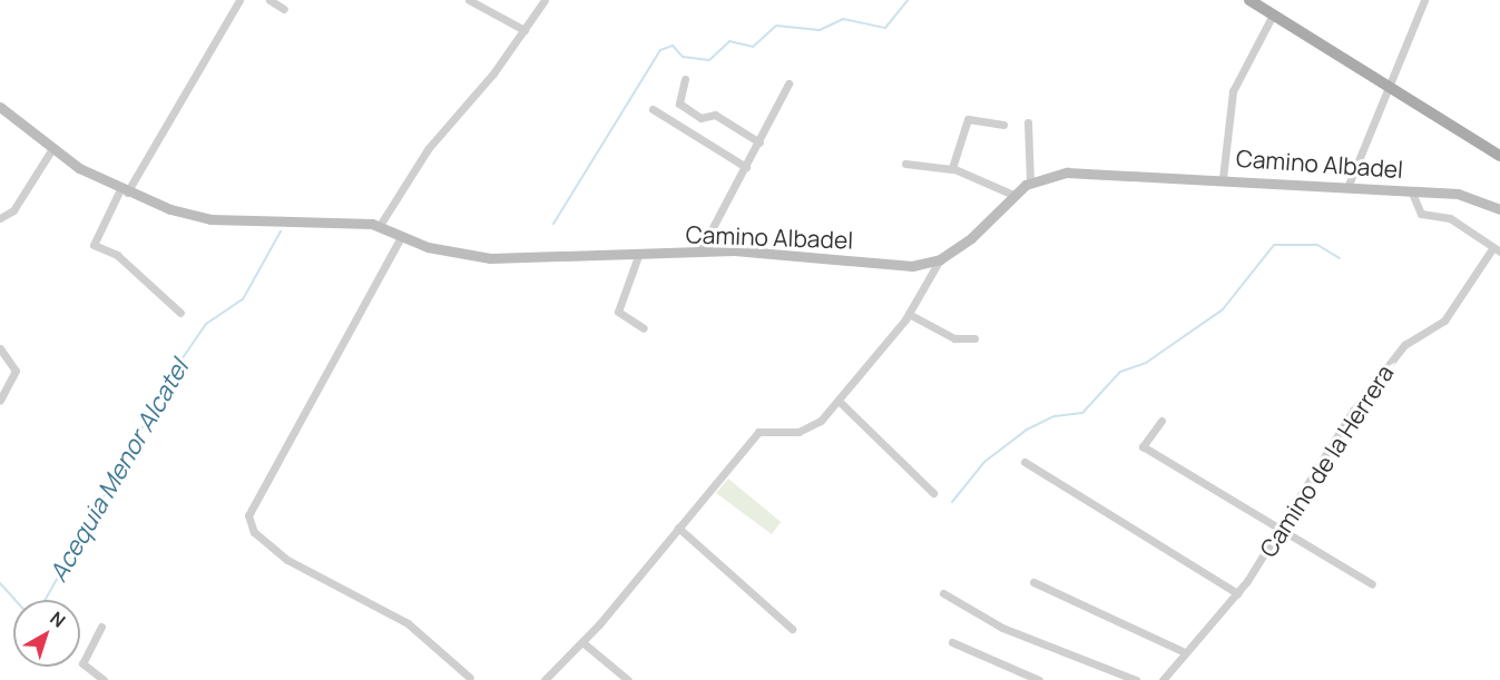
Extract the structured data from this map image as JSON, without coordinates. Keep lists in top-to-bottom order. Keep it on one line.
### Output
{"streets":{"main road":["Camino Albadel"],"street":["Camino de la Herrera"]},"water":["Acequia Menor Alcatel"],"north":"top right"}
